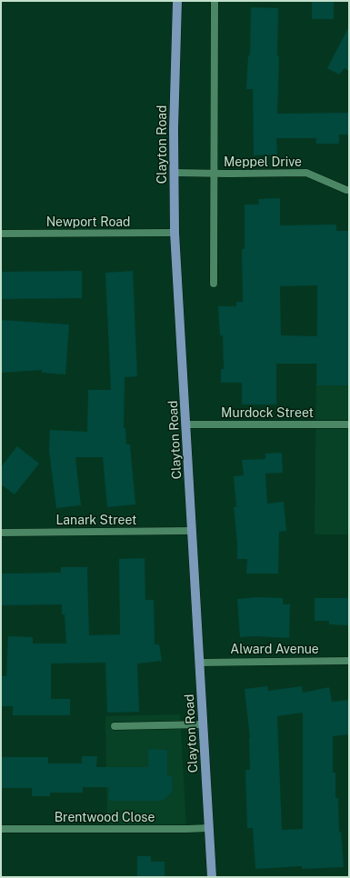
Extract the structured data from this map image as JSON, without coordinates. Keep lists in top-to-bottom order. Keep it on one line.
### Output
{"streets":{"main road":["Clayton Road"],"street":["Meppel Drive","Newport Road","Murdock Street","Lanark Street","Alward Avenue","Brentwood Close"]},"crossings":[["Clayton Road","Meppel Drive"],["Clayton Road","Newport Road"],["Clayton Road","Murdock Street"],["Clayton Road","Lanark Street"],["Clayton Road","Alward Avenue"],["Clayton Road","Brentwood Close"]]}
